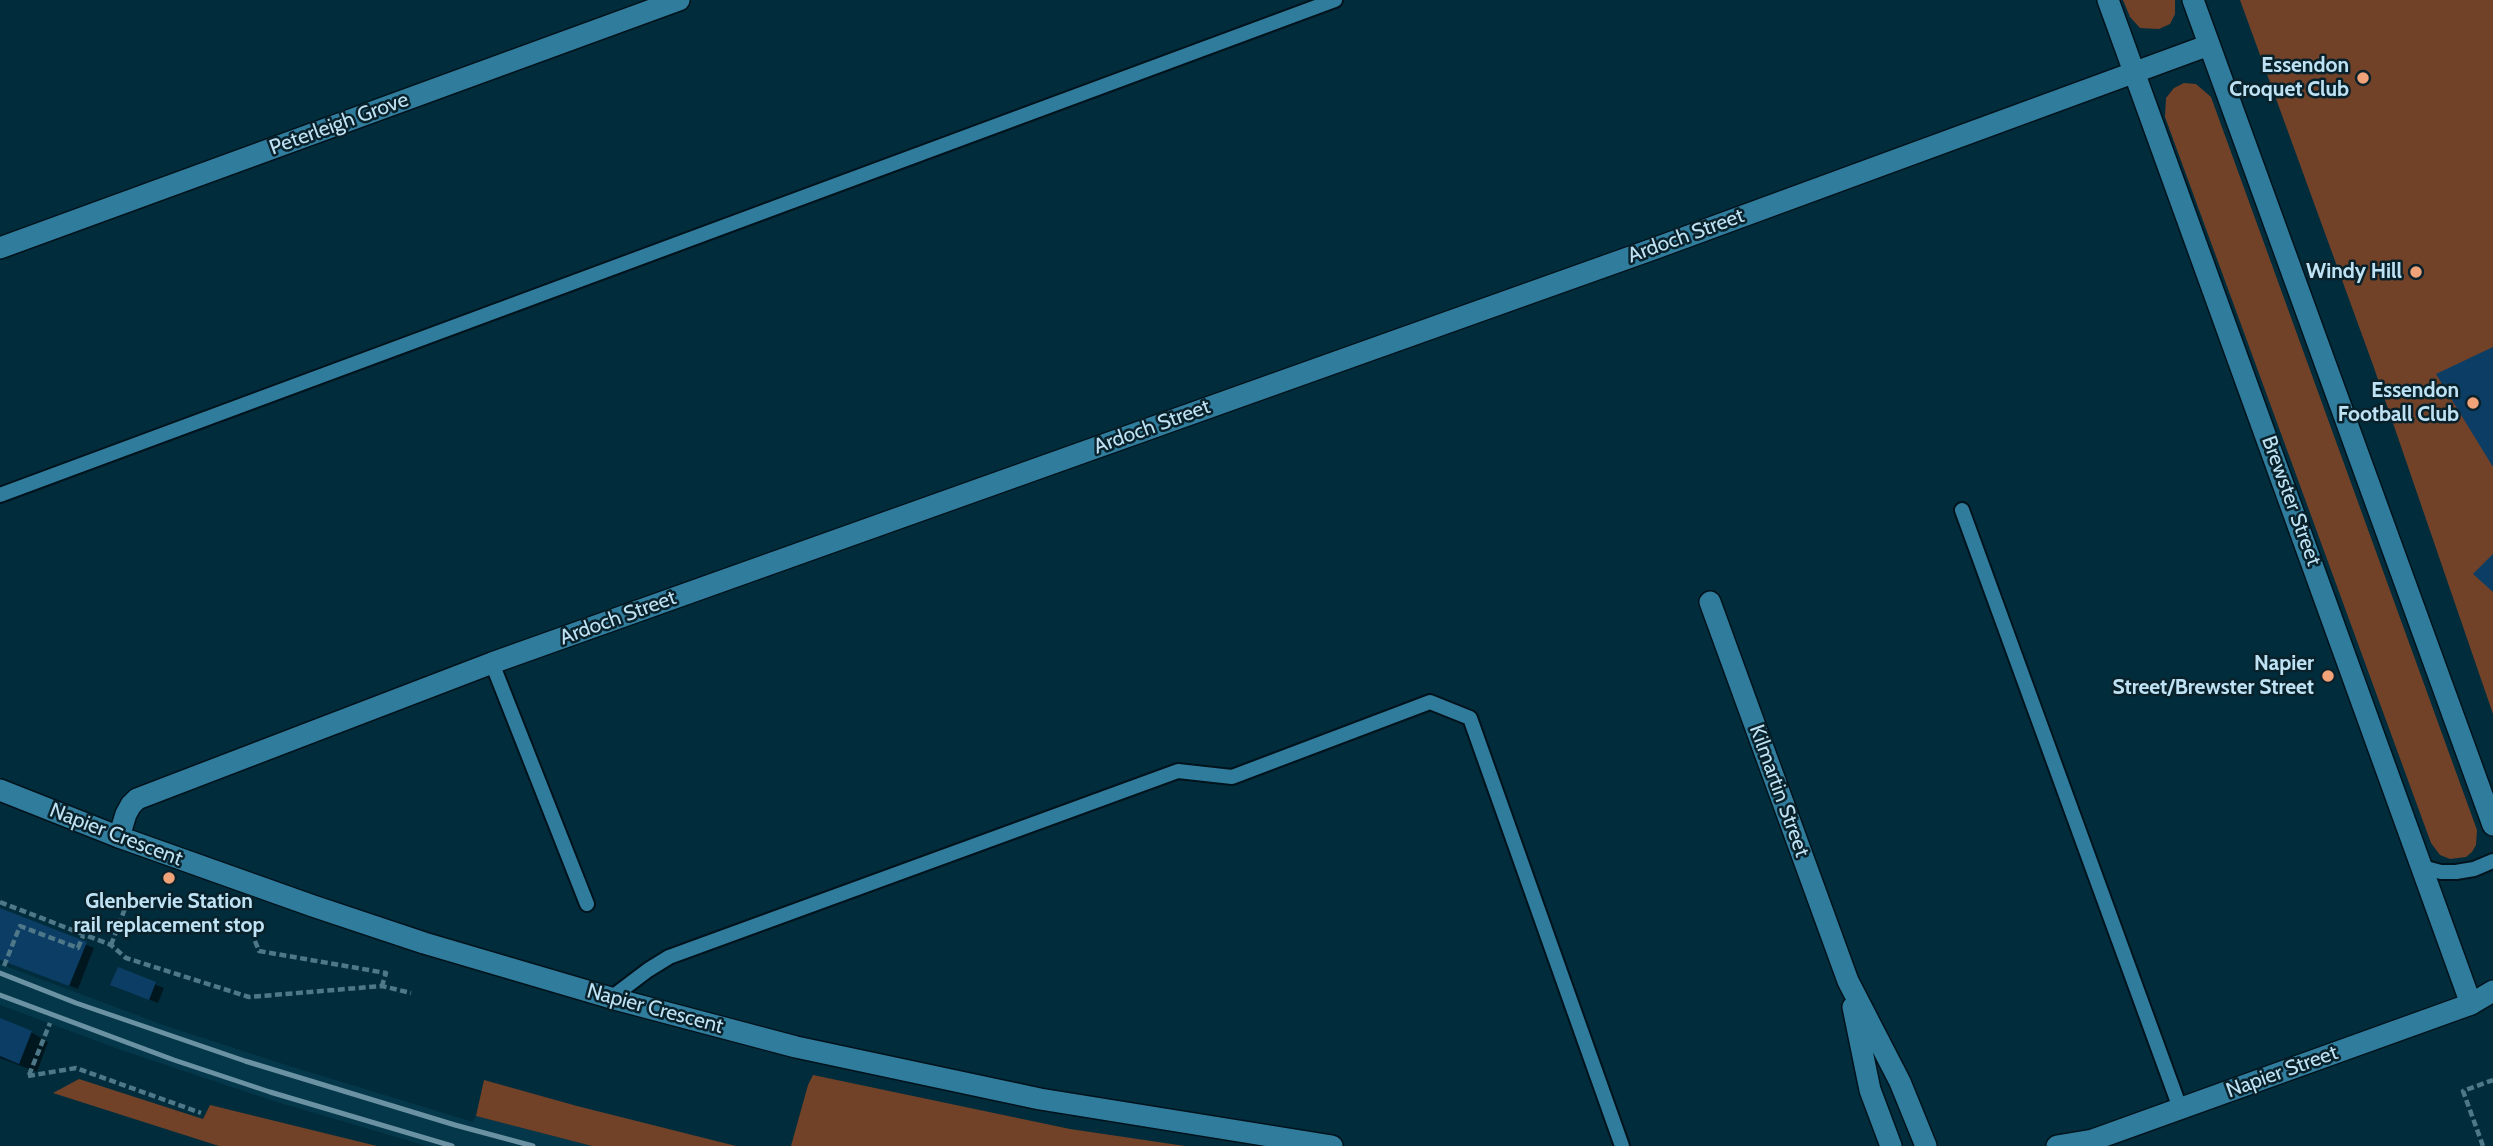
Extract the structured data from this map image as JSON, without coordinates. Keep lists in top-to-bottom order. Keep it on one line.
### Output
{"streets":{"street":["Peterleigh Grove","Ardoch Street","Brewster Street","Kilmartin Street","Napier Crescent","Napier Street"]},"crossings":[["Ardoch Street","Brewster Street"],["Ardoch Street","Napier Crescent"],["Brewster Street","Napier Street"]],"places":["Essendon Croquet Club","Windy Hill","Essendon Football Club","Napier Street/Brewster Street","Glenbervie Station rail replacement stop"]}
